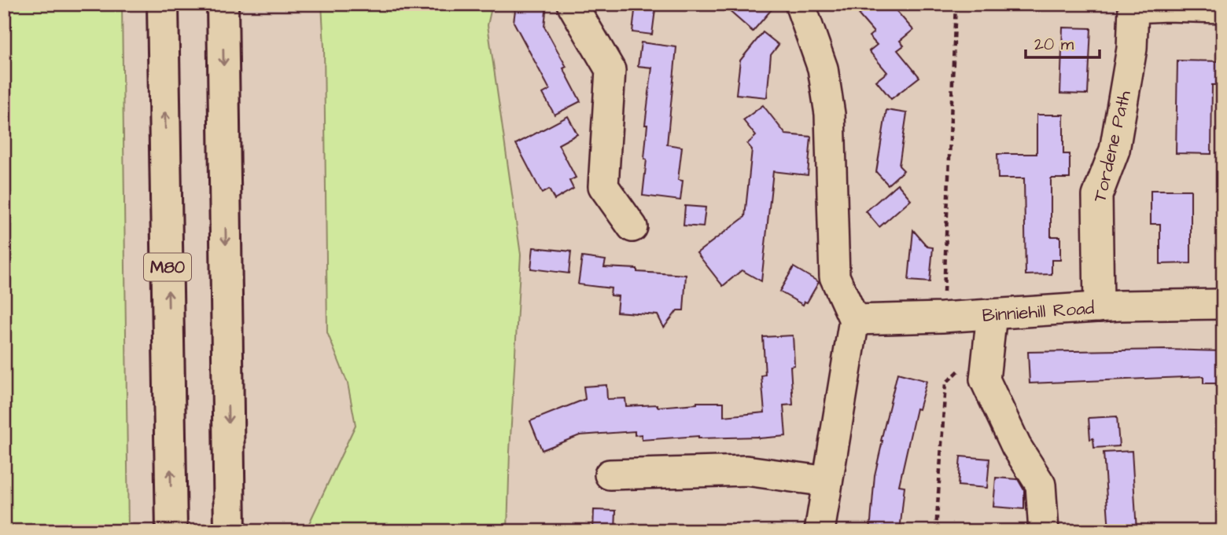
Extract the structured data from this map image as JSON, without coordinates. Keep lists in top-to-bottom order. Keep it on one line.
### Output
{"streets":{"highway":["M80"],"street":["Tordene Path","Binniehill Road"]},"crossings":[["Tordene Path","Binniehill Road"]],"scale_bar":"20 m"}
